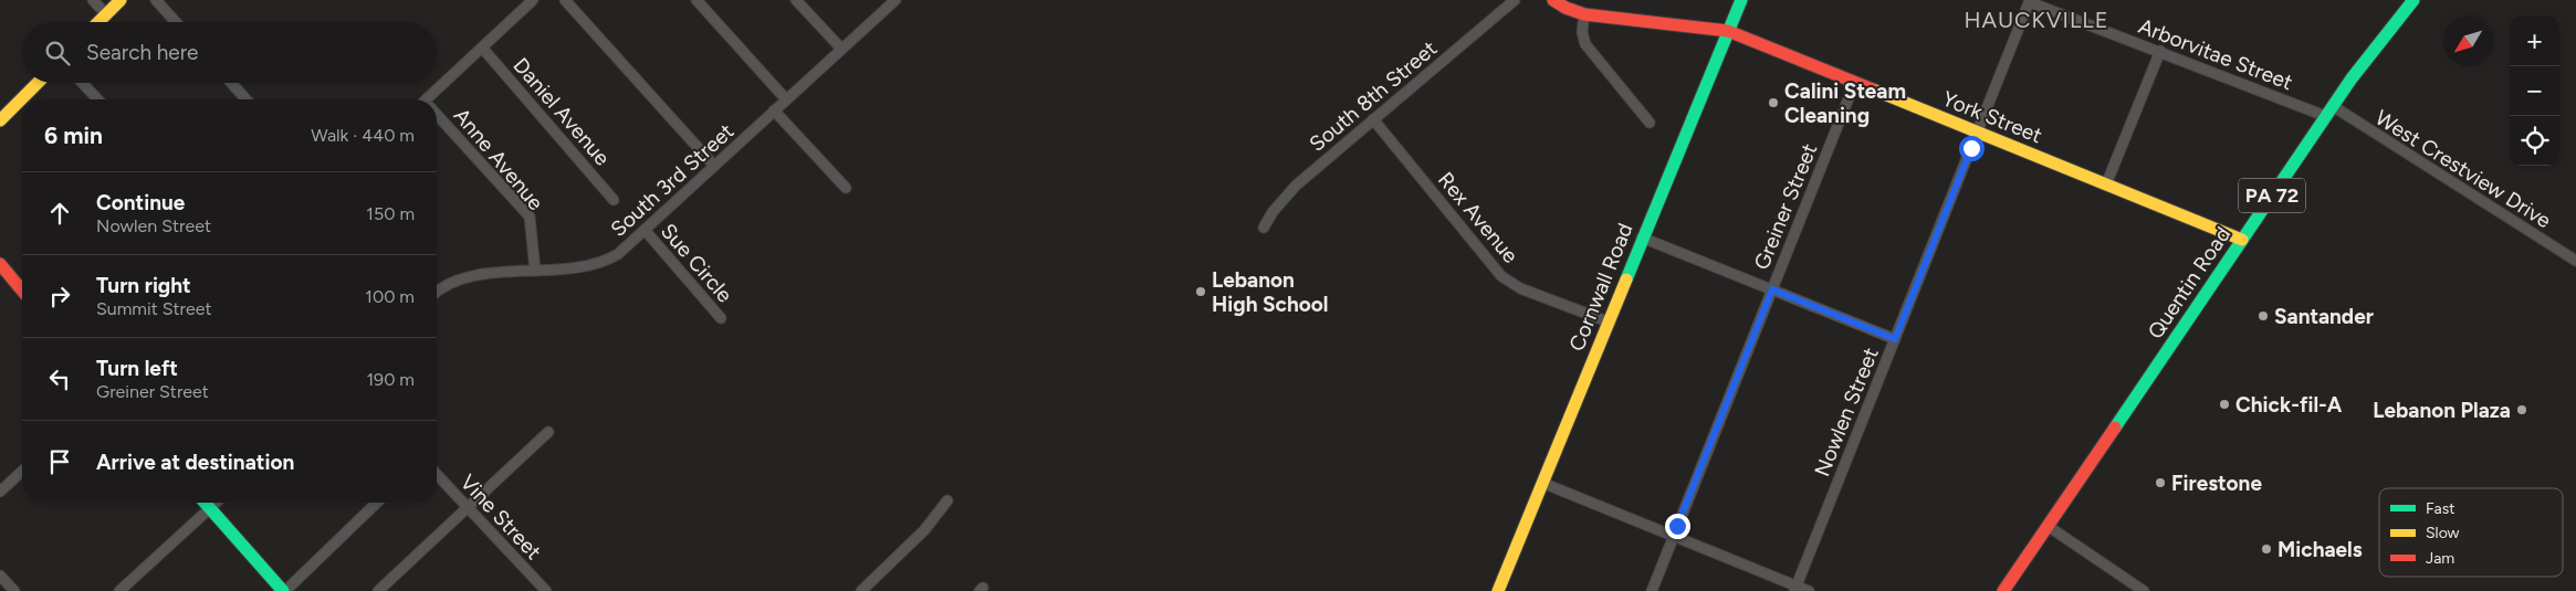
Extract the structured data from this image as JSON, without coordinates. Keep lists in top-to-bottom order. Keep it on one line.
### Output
{"streets":{"main road":["York Street","PA 72","Quentin Road","Cornwall Road"],"street":["Arborvitae Street","South 8th Street","Daniel Avenue","Anne Avenue","West Crestview Drive","South 3rd Street","Greiner Street","Rex Avenue","Sue Circle","Nowlen Street","Vine Street"]},"crossings":[["Arborvitae Street","West Crestview Drive"],["Arborvitae Street","Quentin Road"],["Arborvitae Street","Nowlen Street"],["South 8th Street","Rex Avenue"],["York Street","Greiner Street"],["York Street","Quentin Road"],["York Street","Cornwall Road"],["York Street","Nowlen Street"],["Anne Avenue","South 3rd Street"],["West Crestview Drive","Quentin Road"],["South 3rd Street","Sue Circle"],["Rex Avenue","Cornwall Road"]],"districts":["HAUCKVILLE"],"places":["Calini Steam Cleaning","Lebanon High School","Santander","Chick-fil-A","Lebanon Plaza","Firestone","Michaels"],"legend":["Fast","Slow","Jam"],"north":"bottom left","page":{"map_buttons":["+","−"],"search":"Search here","heading":["6 min","Walk · 440 m"],"list":[["Continue","Nowlen Street","150 m"],["Turn right","Summit Street","100 m"],["Turn left","Greiner Street","190 m"],"Arrive at destination"]}}
